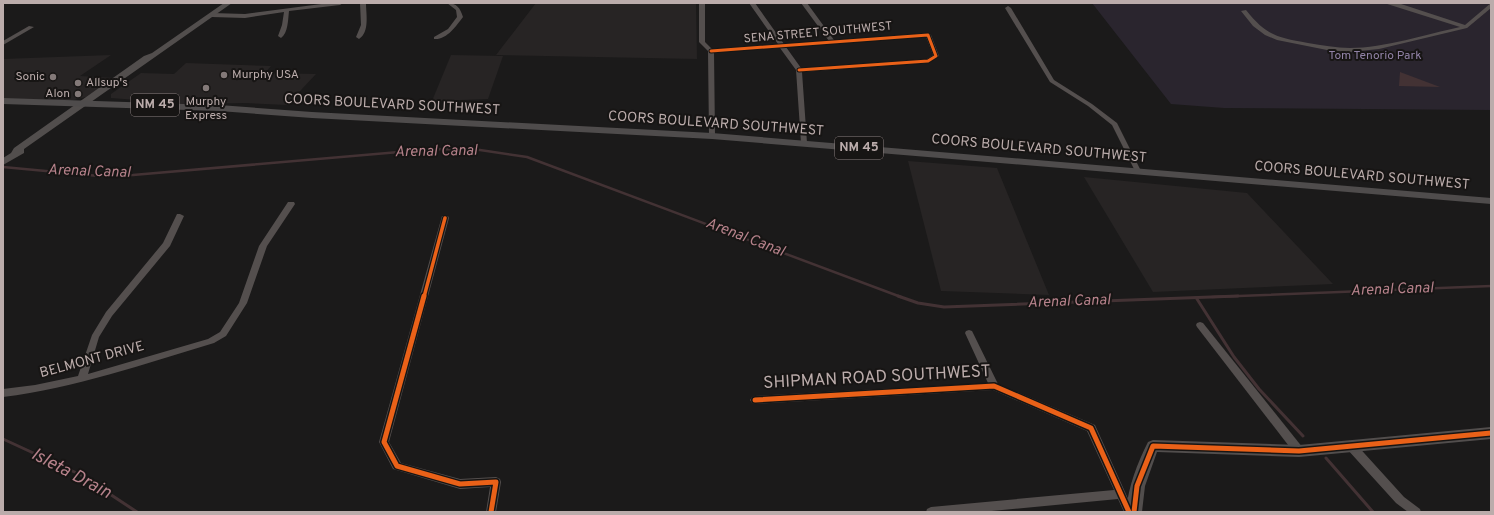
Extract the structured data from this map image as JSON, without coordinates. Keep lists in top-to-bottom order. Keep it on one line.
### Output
{"streets":{"main road":["NM 45","COORS BOULEVARD SOUTHWEST"],"street":["SENA STREET SOUTHWEST","BELMONT DRIVE","SHIPMAN ROAD SOUTHWEST"]},"water":["Arenal Canal","Isleta Drain"],"parks":["Tom Tenorio Park"],"places":["Murphy USA","Sonic","Allsup's","Murphy Express","Alon"]}
